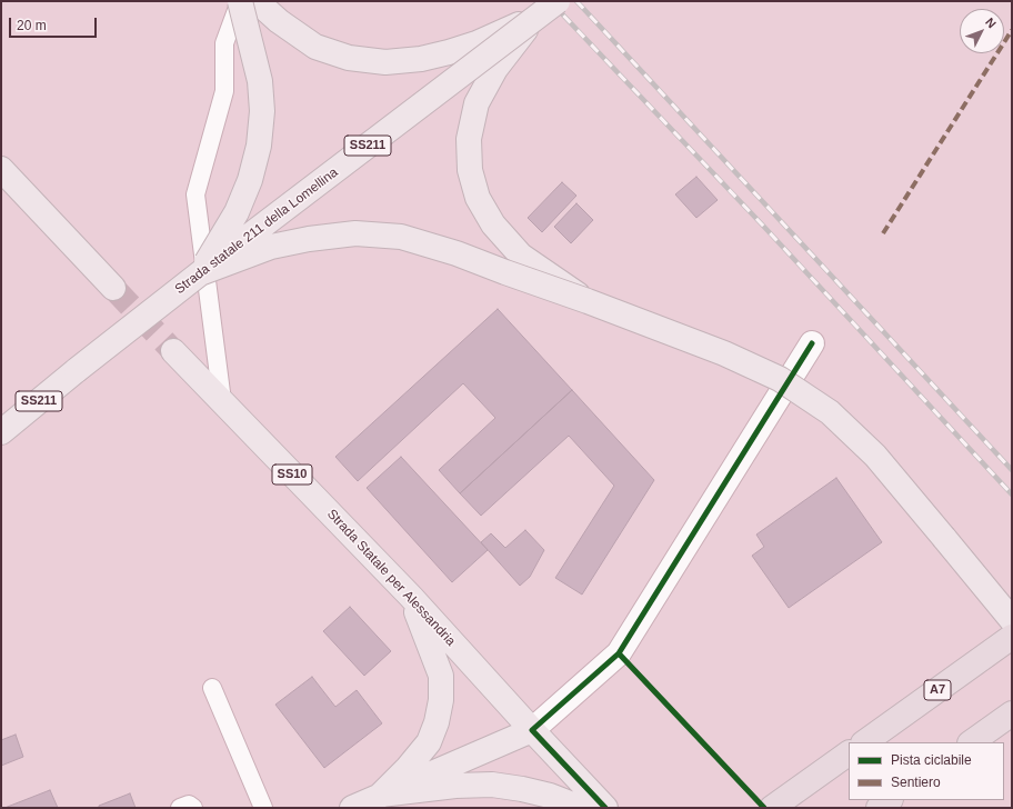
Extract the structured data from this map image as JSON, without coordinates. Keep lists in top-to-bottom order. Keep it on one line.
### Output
{"streets":{"highway":["A7"],"main road":["SS211","Strada statale 211 della Lomellina","SS10","Strada Statale per Alessandria"]},"legend":["Pista ciclabile","Sentiero"],"scale_bar":"20 m","north":"top right"}
